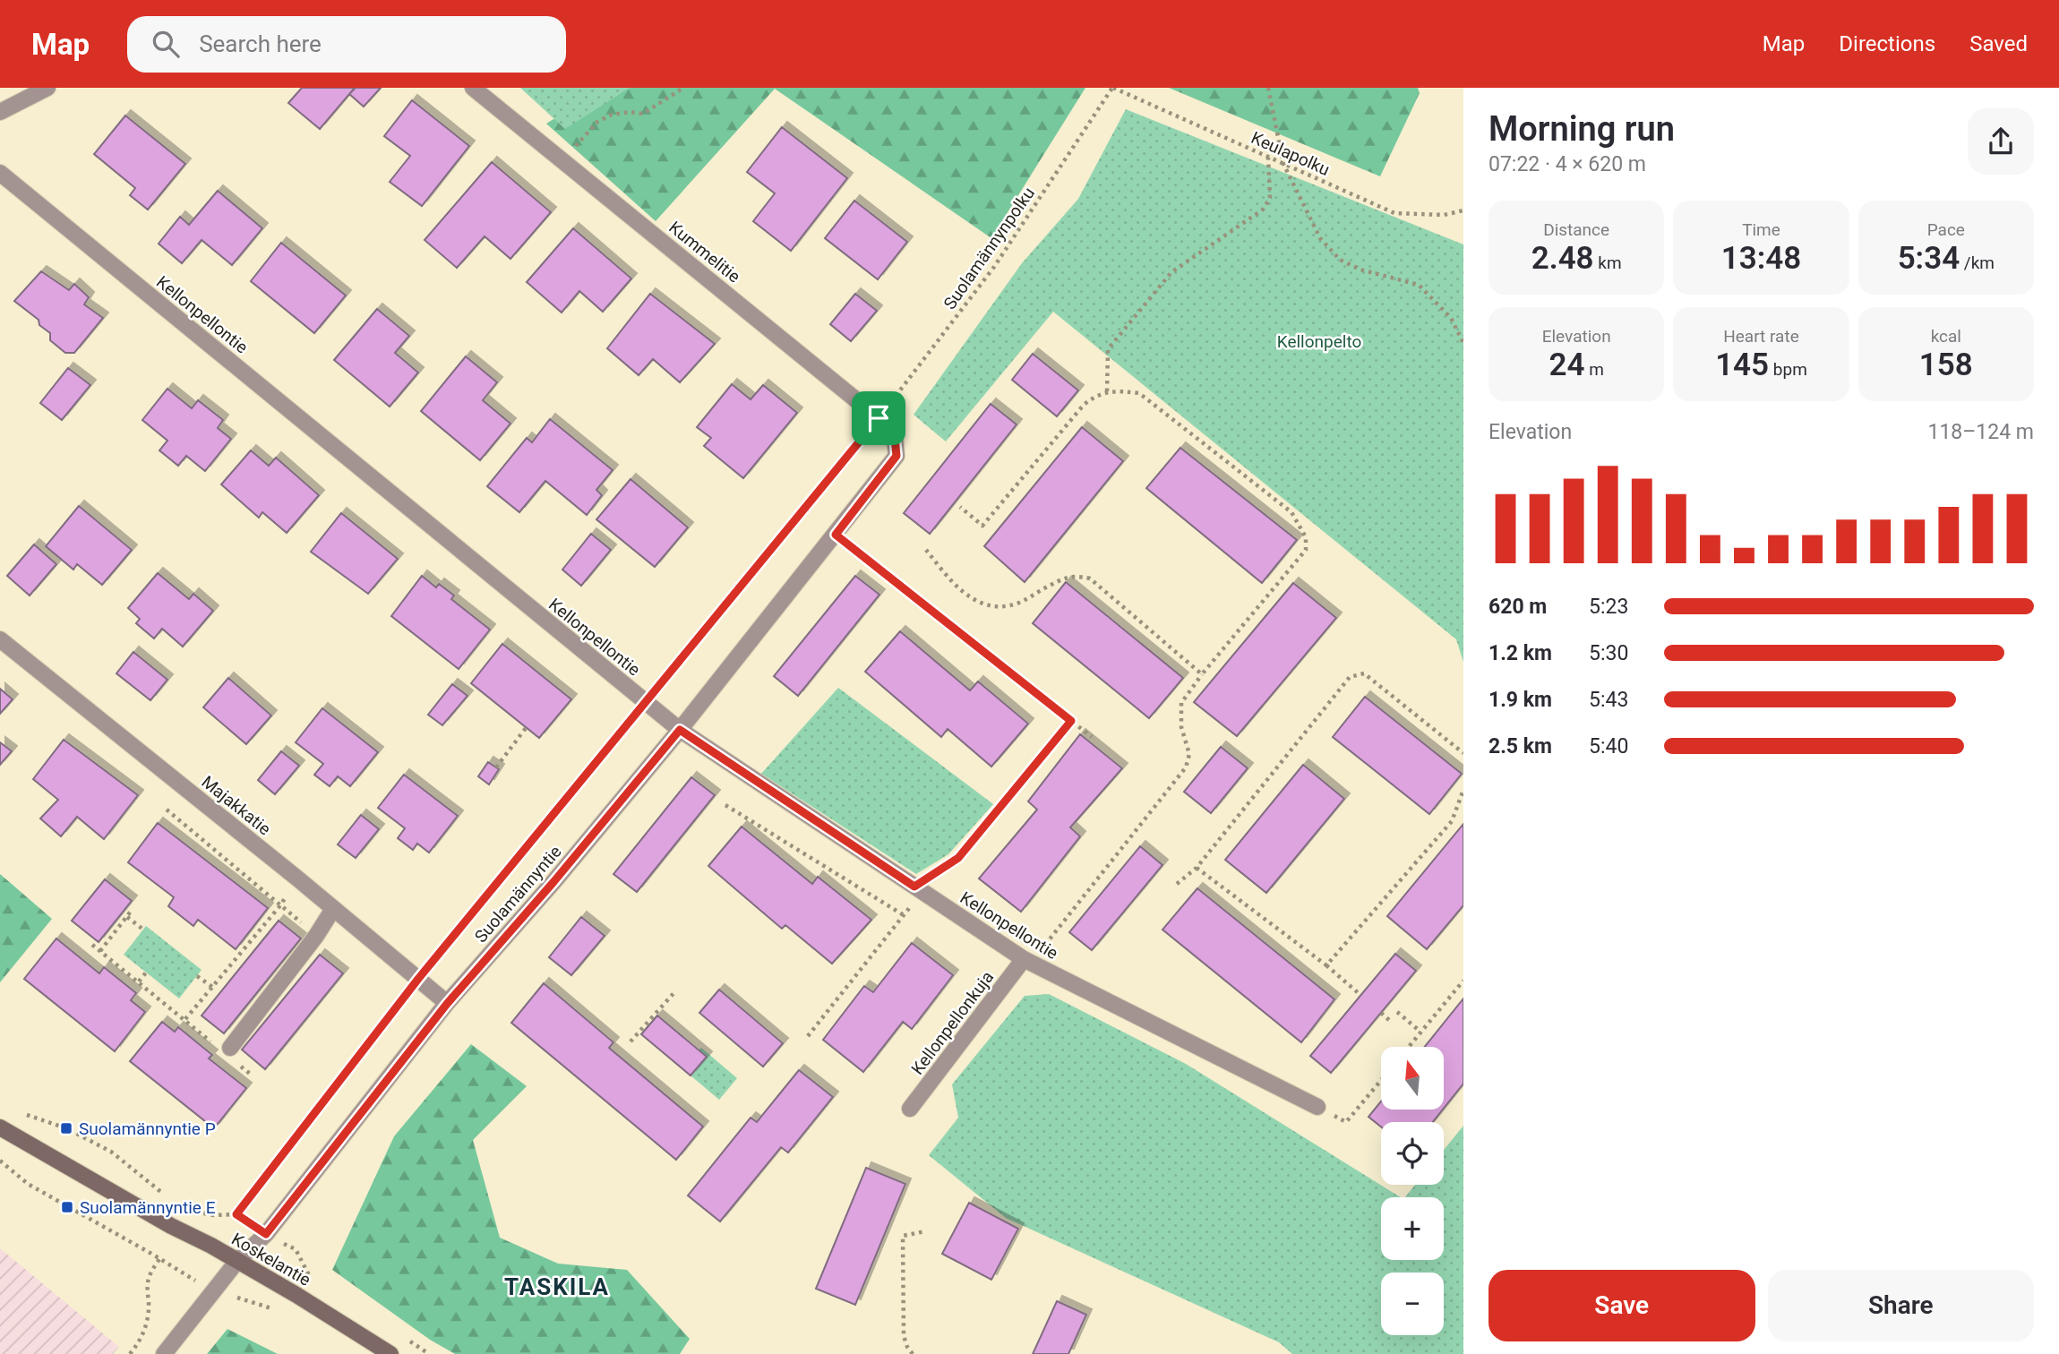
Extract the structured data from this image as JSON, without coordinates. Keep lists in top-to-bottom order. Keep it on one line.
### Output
{"streets":{"main road":["Koskelantie"],"street":["Kummelitie","Kellonpellontie","Majakkatie","Suolamännyntie","Kellonpellonkuja"],"path":["Keulapolku","Suolamännynpolku"]},"crossings":[["Keulapolku","Suolamännynpolku"],["Suolamännynpolku","Kummelitie"],["Suolamännynpolku","Kellonpellontie"],["Suolamännynpolku","Majakkatie"],["Kummelitie","Suolamännyntie"],["Kellonpellontie","Suolamännyntie"],["Kellonpellontie","Kellonpellonkuja"],["Majakkatie","Suolamännyntie"],["Suolamännyntie","Koskelantie"]],"districts":["TASKILA"],"parks":["Kellonpelto"],"places":{"transit":["Suolamännyntie P","Suolamännyntie E"]},"north":"top","page":{"header":"Map","search":"Search here","nav":["Map","Directions","Saved"],"heading":["Morning run","07:22 · 4 × 620 m"],"stats":[["Distance","2.48 km"],["Time","13:48"],["Pace","5:34 /km"],["Elevation","24 m"],["Heart rate","145 bpm"],["kcal","158"]],"chart":["Elevation","118–124 m"],"list":[{"name":"620 m","note":"5:23"},{"name":"1.2 km","note":"5:30"},{"name":"1.9 km","note":"5:43"},{"name":"2.5 km","note":"5:40"}],"map_buttons":["+","−"],"buttons":["Save","Share"]}}
